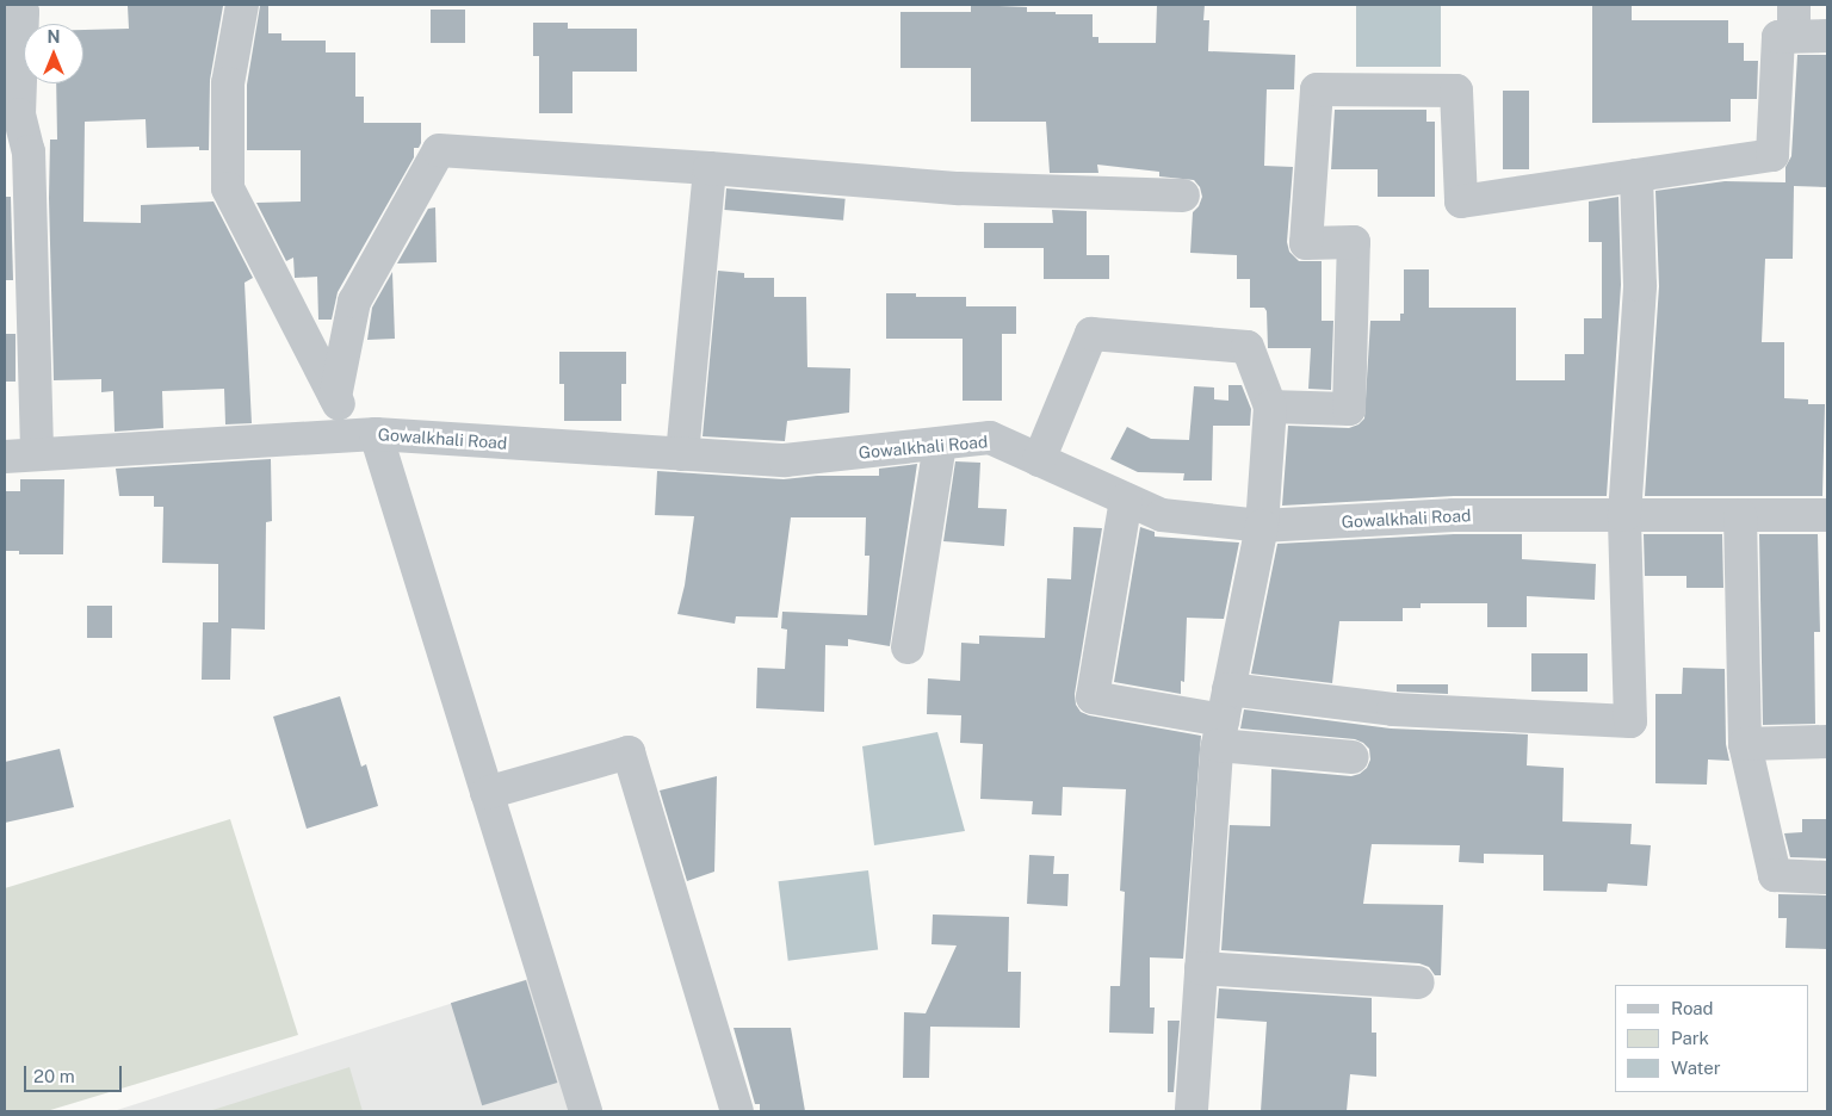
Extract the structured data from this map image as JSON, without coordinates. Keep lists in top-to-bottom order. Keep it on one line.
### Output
{"streets":{"street":["Gowalkhali Road"]},"legend":["Road","Park","Water"],"scale_bar":"20 m","north":"top"}
